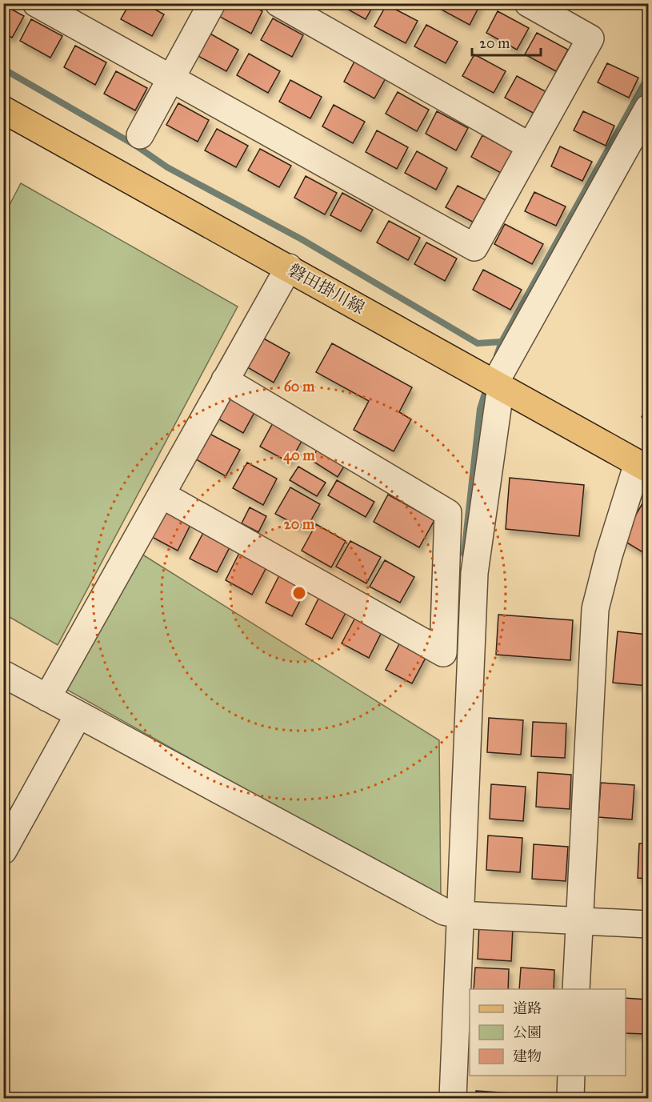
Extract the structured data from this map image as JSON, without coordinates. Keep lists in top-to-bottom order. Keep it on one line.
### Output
{"streets":{"main road":["磐田掛川線"]},"legend":["道路","公園","建物"],"scale_bar":"20 m","rings":["60 m","40 m","20 m"]}
